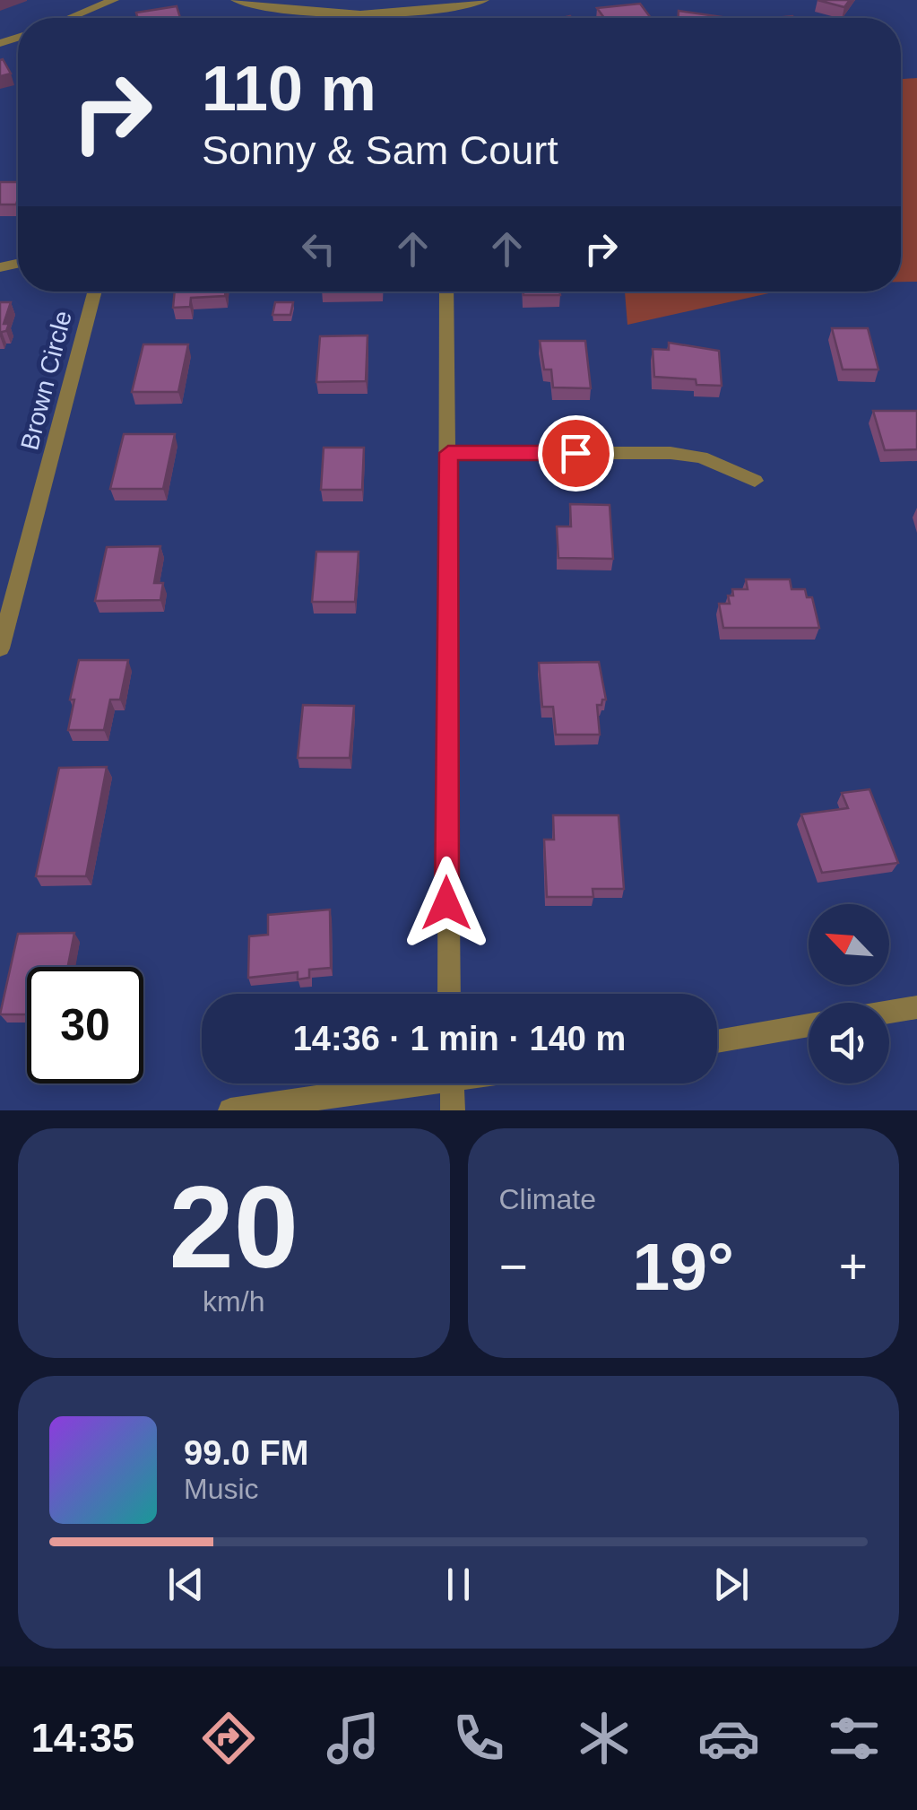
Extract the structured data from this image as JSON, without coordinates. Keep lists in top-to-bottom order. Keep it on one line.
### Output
{"streets":{"street":["Brown Circle"]},"north":"top left","page":{"turn":["110 m","Sonny & Sam Court"],"limit":"30","trip":"14:36 · 1 min · 140 m","tile":[["20","km/h"],"Climate"],"heat":["−","19°","+"],"song":["99.0 FM","Music"],"tabs":"14:35"}}
